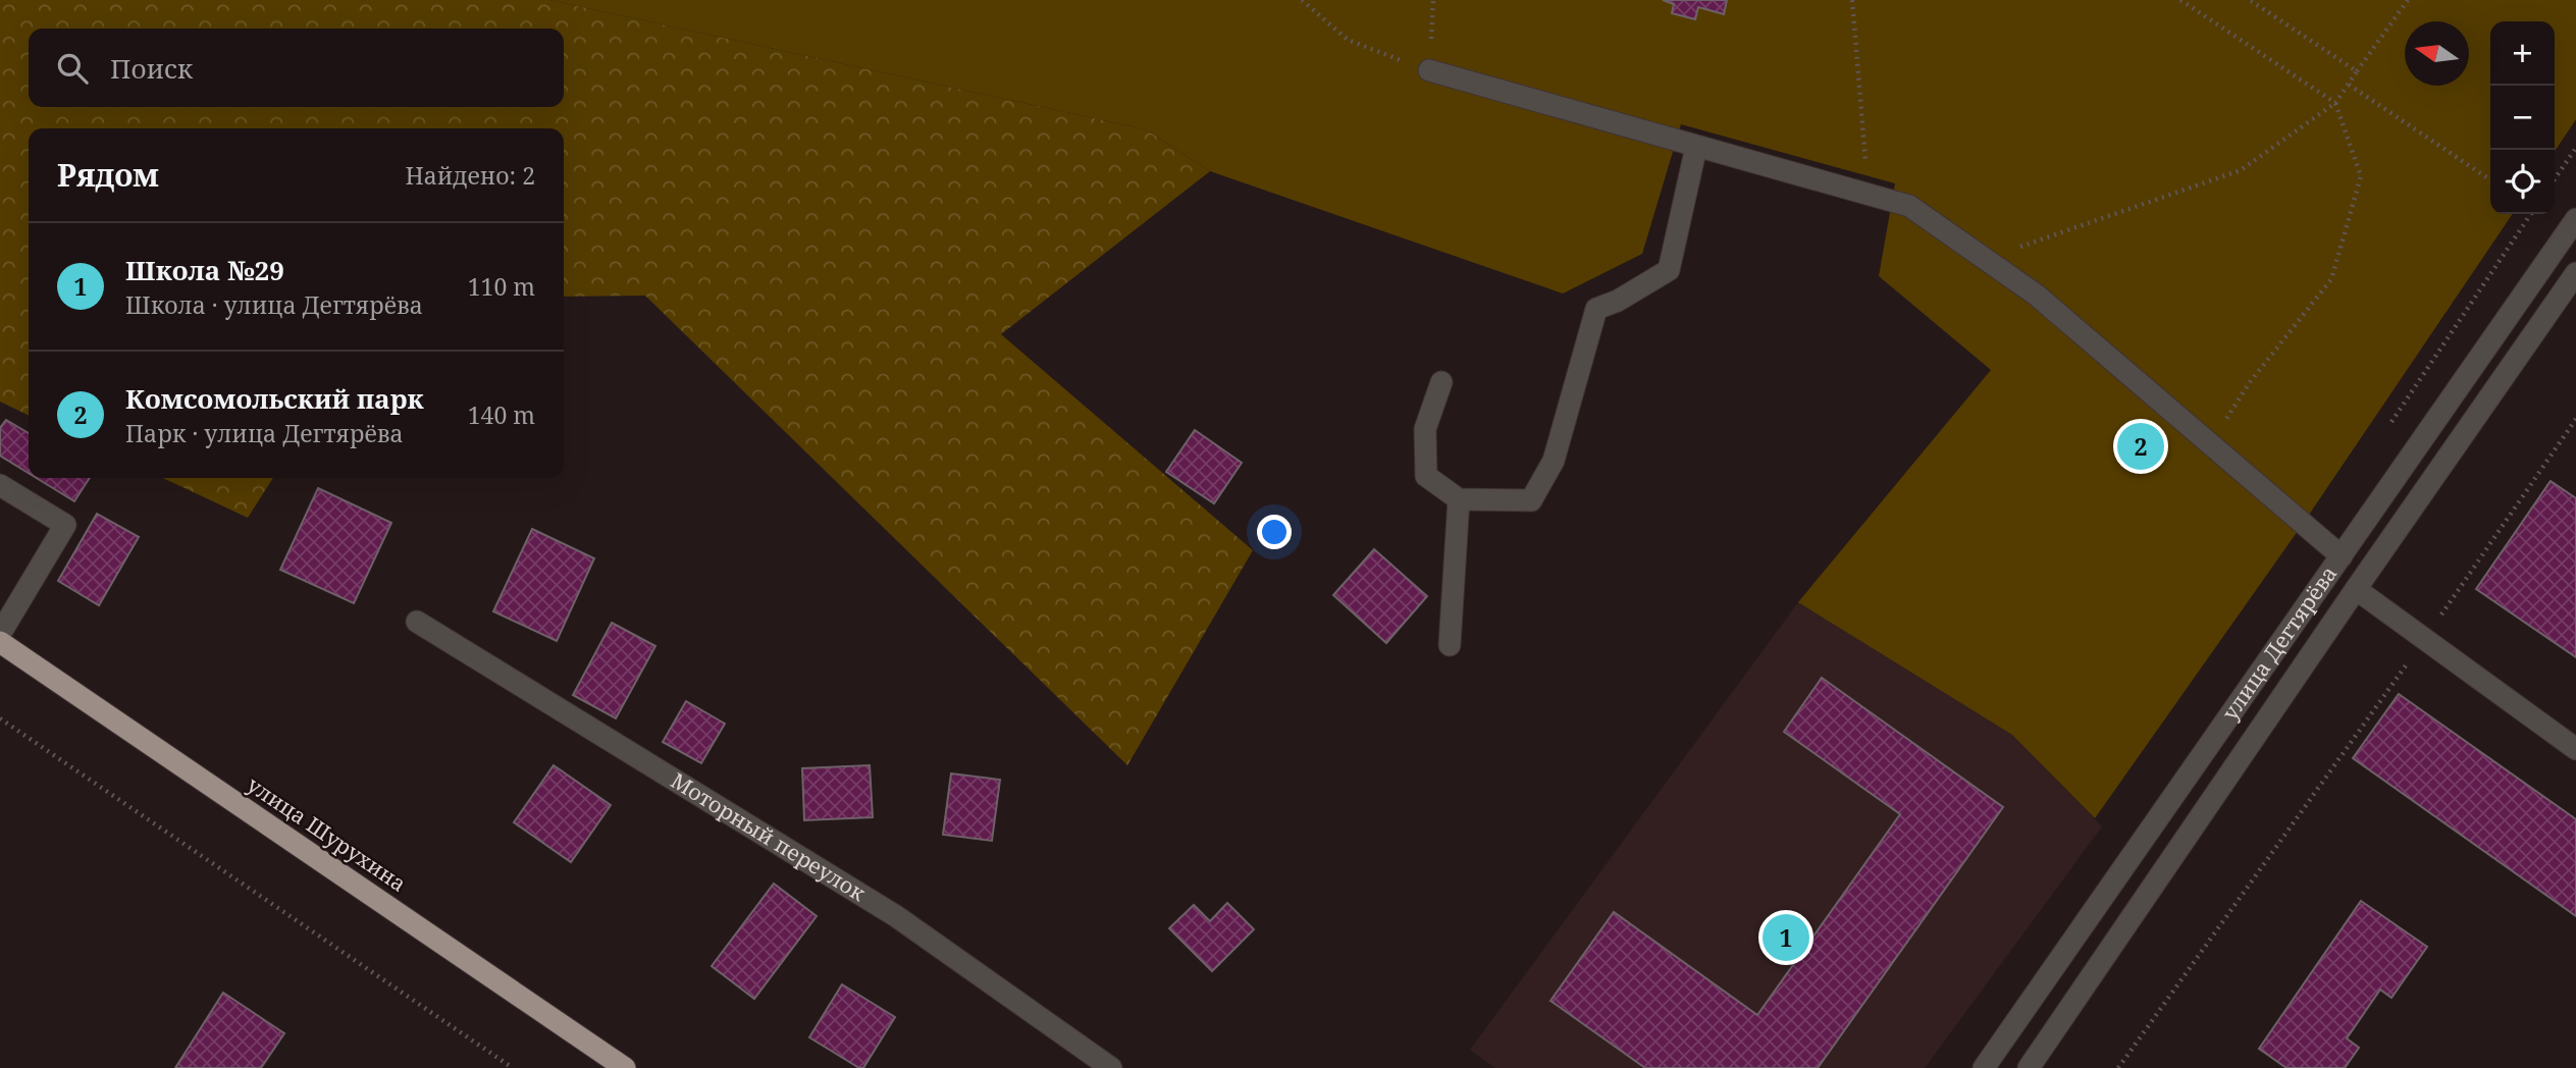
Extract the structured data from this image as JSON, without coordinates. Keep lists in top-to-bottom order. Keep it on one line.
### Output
{"streets":{"highway":["улица Шурухина"],"street":["улица Дегтярёва","Моторный переулок"]},"north":"left","page":{"map_buttons":["+","−"],"search":"Поиск","heading":["Рядом","Найдено: 2"],"list":[{"mark":"1","name":"Школа №29","note":"Школа · улица Дегтярёва","value":"110 m"},{"mark":"2","name":"Комсомольский парк","note":"Парк · улица Дегтярёва","value":"140 m"}],"pins":["2","1"]}}
